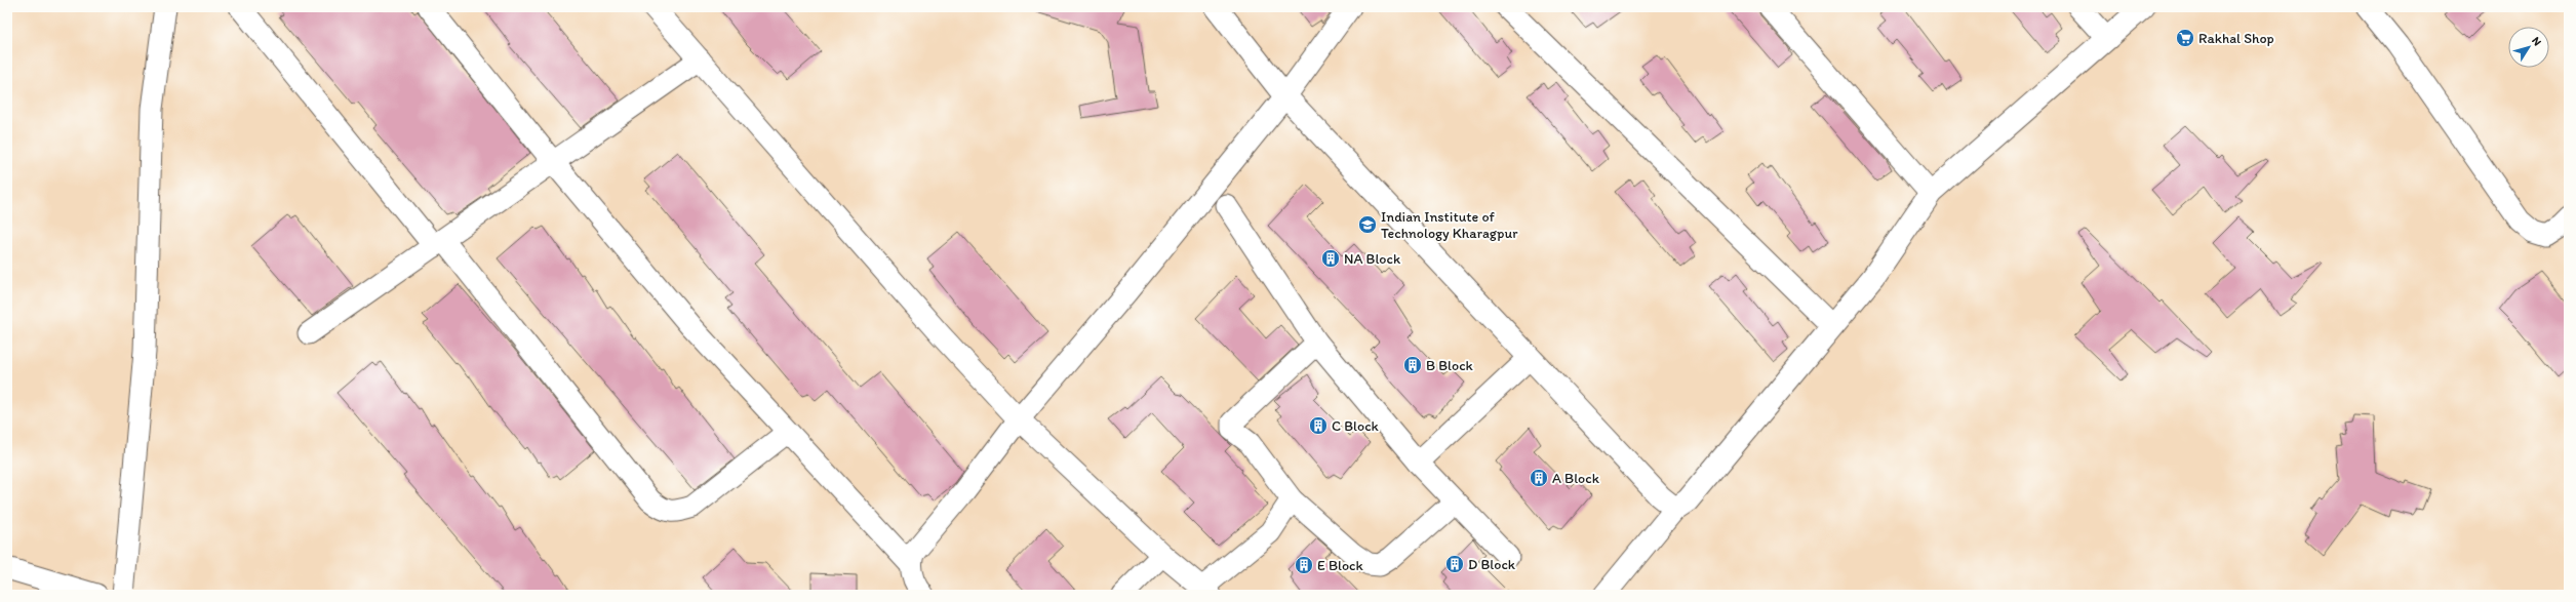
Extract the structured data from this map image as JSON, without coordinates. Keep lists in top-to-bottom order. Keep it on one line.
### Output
{"places":{"supermarket":["Rakhal Shop"],"school or university":["Indian Institute of Technology Kharagpur"],"building":["NA Block","B Block","C Block","A Block","D Block","E Block"]},"north":"top right"}
